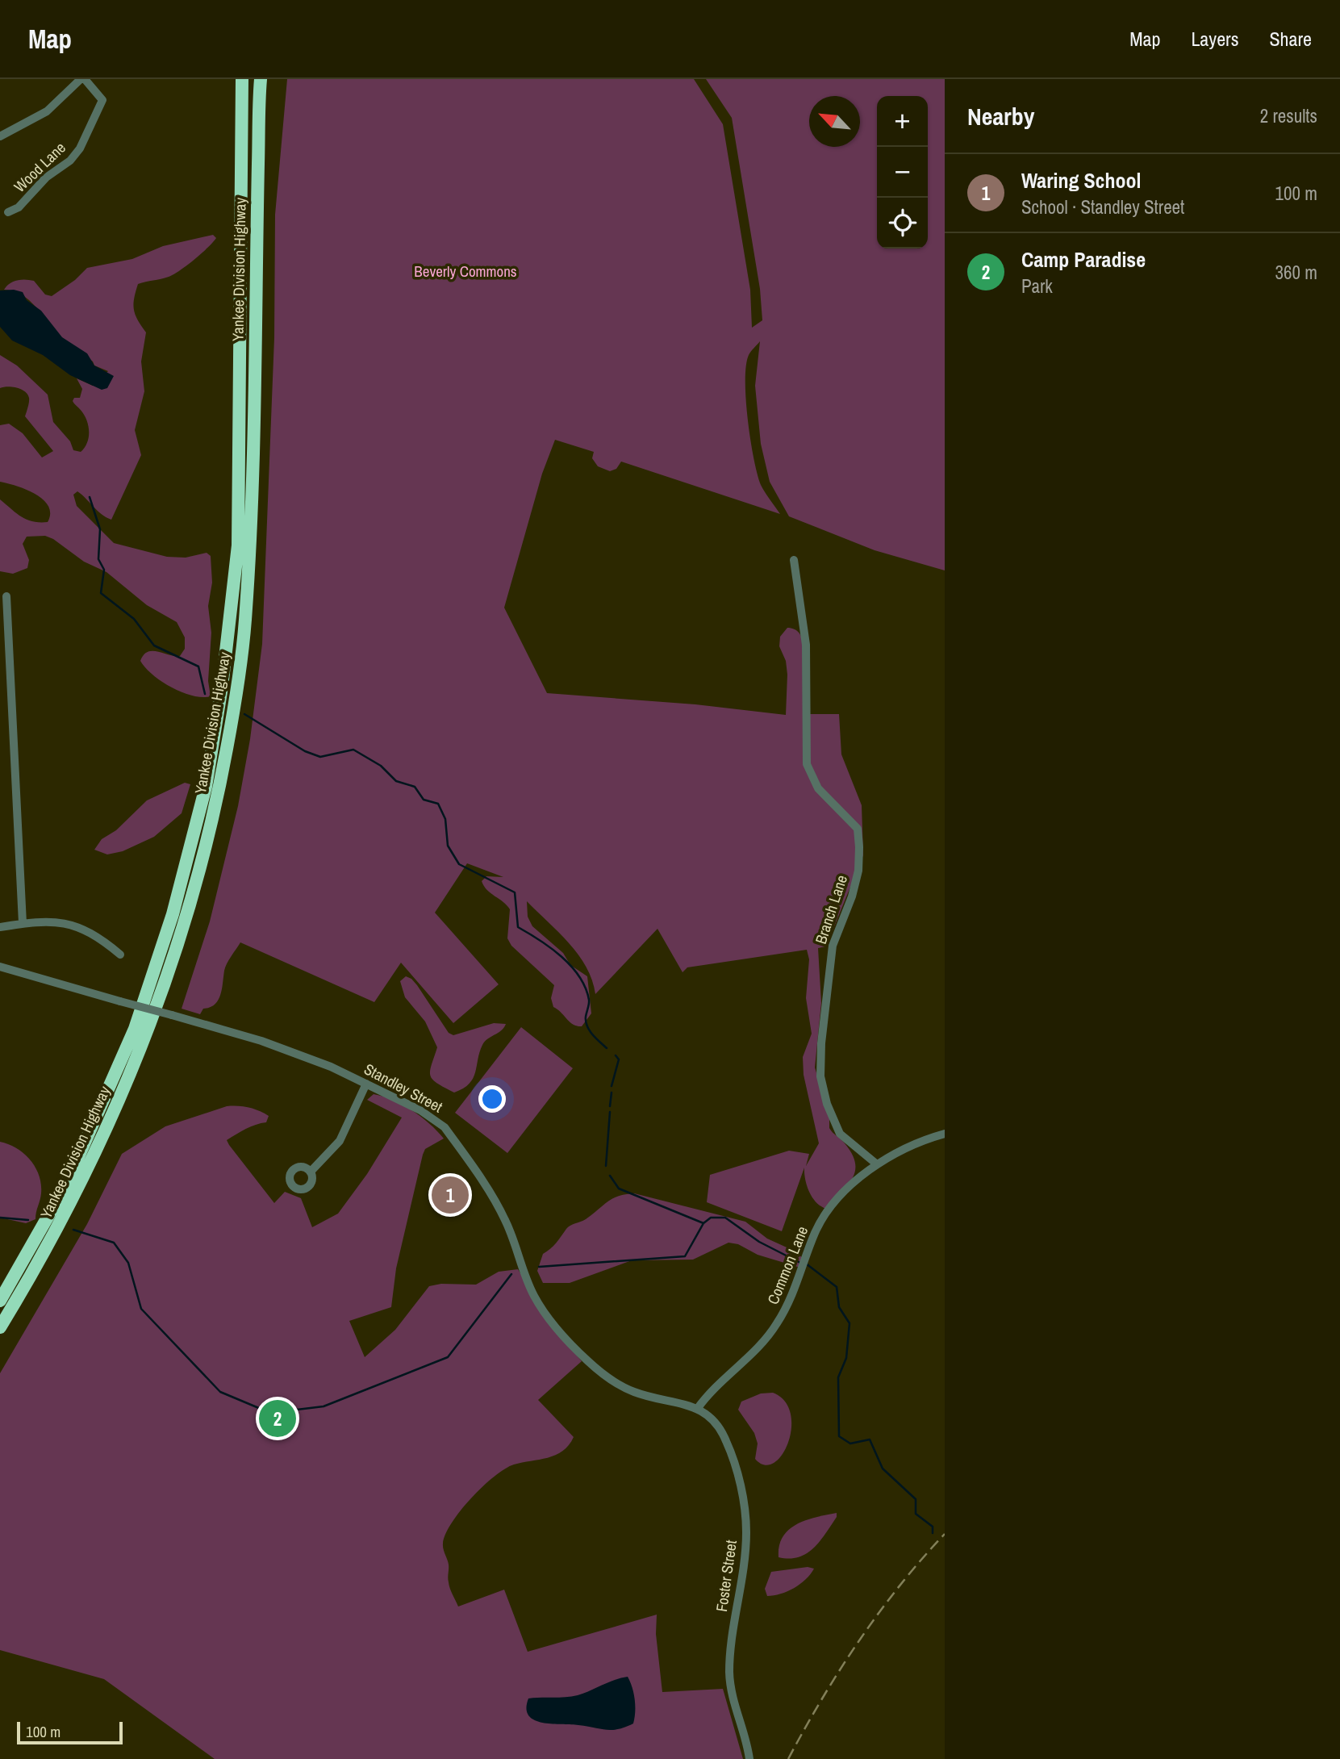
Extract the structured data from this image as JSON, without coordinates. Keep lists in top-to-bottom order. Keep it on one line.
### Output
{"streets":{"highway":["Yankee Division Highway"],"street":["Wood Lane","Branch Lane","Standley Street","Common Lane","Foster Street"]},"crossings":[["Branch Lane","Common Lane"],["Standley Street","Common Lane"],["Standley Street","Foster Street"],["Common Lane","Foster Street"]],"parks":["Beverly Commons"],"scale_bar":"100 m","north":"top left","page":{"header":"Map","nav":["Map","Layers","Share"],"heading":["Nearby","2 results"],"map_buttons":["+","−"],"list":[{"mark":"1","name":"Waring School","note":"School · Standley Street","value":"100 m"},{"mark":"2","name":"Camp Paradise","note":"Park","value":"360 m"}],"pins":["1","2"],"scale":"100 m"}}
